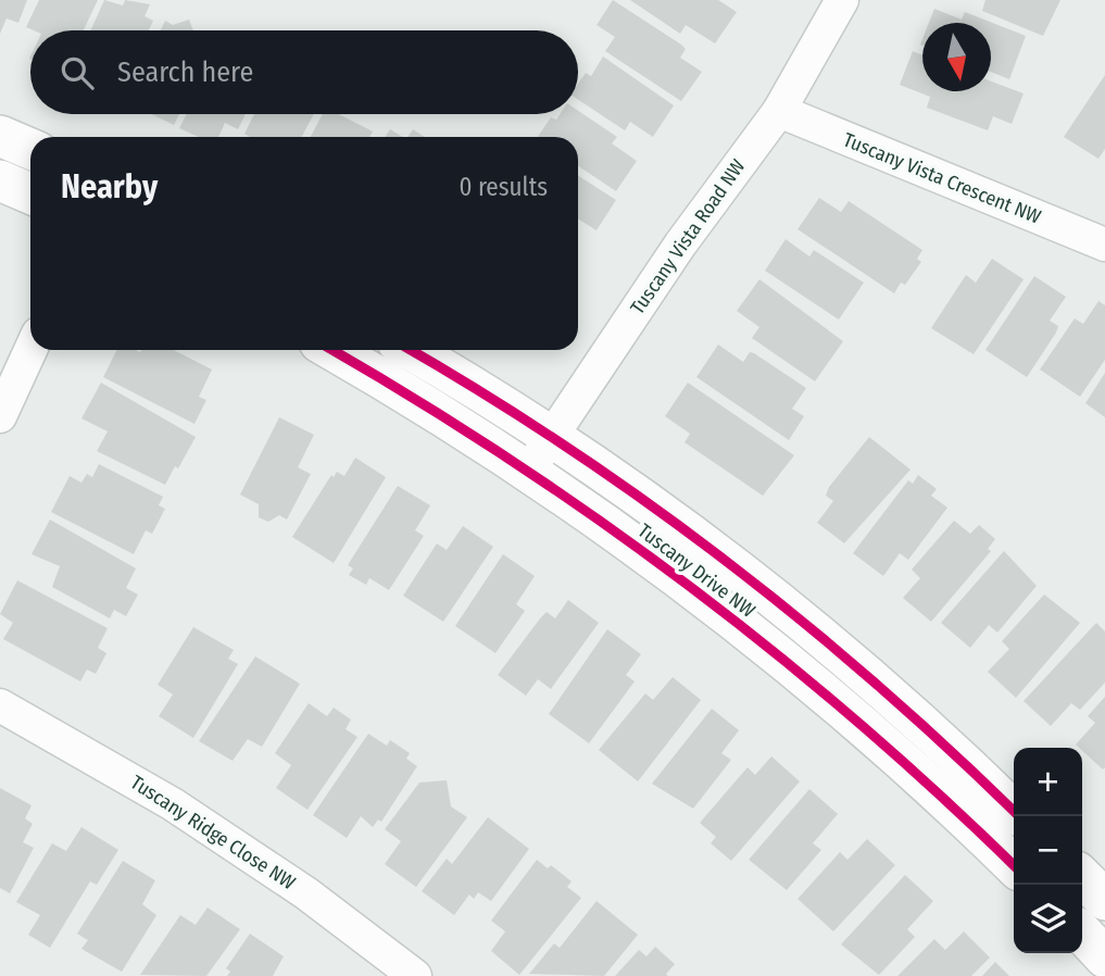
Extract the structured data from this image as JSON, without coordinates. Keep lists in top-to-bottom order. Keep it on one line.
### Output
{"streets":{"street":["Tuscany Vista Crescent NW","Tuscany Vista Road NW","Tuscany Drive NW","Tuscany Ridge Close NW"]},"crossings":[["Tuscany Vista Crescent NW","Tuscany Vista Road NW"],["Tuscany Vista Road NW","Tuscany Drive NW"]],"north":"bottom","page":{"search":"Search here","heading":["Nearby","0 results"],"map_buttons":["+","−"]}}
